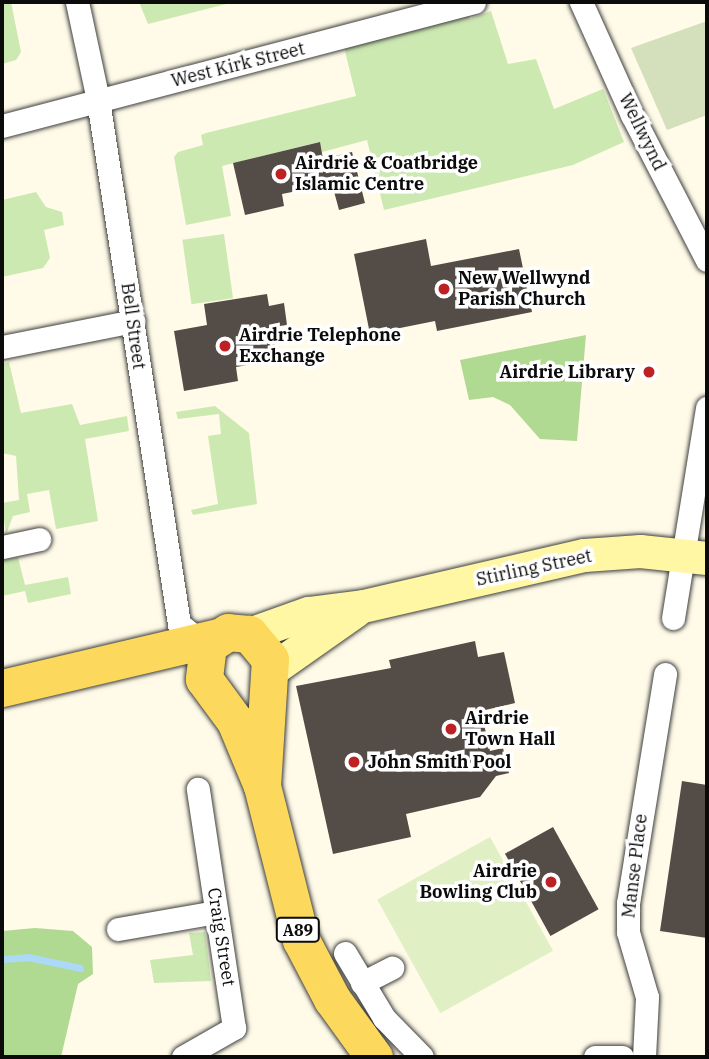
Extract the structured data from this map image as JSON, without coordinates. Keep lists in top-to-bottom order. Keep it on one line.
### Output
{"streets":{"main road":["Stirling Street","A89"],"street":["West Kirk Street","Wellwynd","Bell Street","Manse Place","Craig Street"]},"crossings":[["West Kirk Street","Bell Street"],["Bell Street","Stirling Street"],["Bell Street","A89"],["Stirling Street","A89"]],"places":["Airdrie & Coatbridge Islamic Centre","New Wellwynd Parish Church","Airdrie Telephone Exchange","Airdrie Library","Airdrie Town Hall","John Smith Pool","Airdrie Bowling Club"]}
